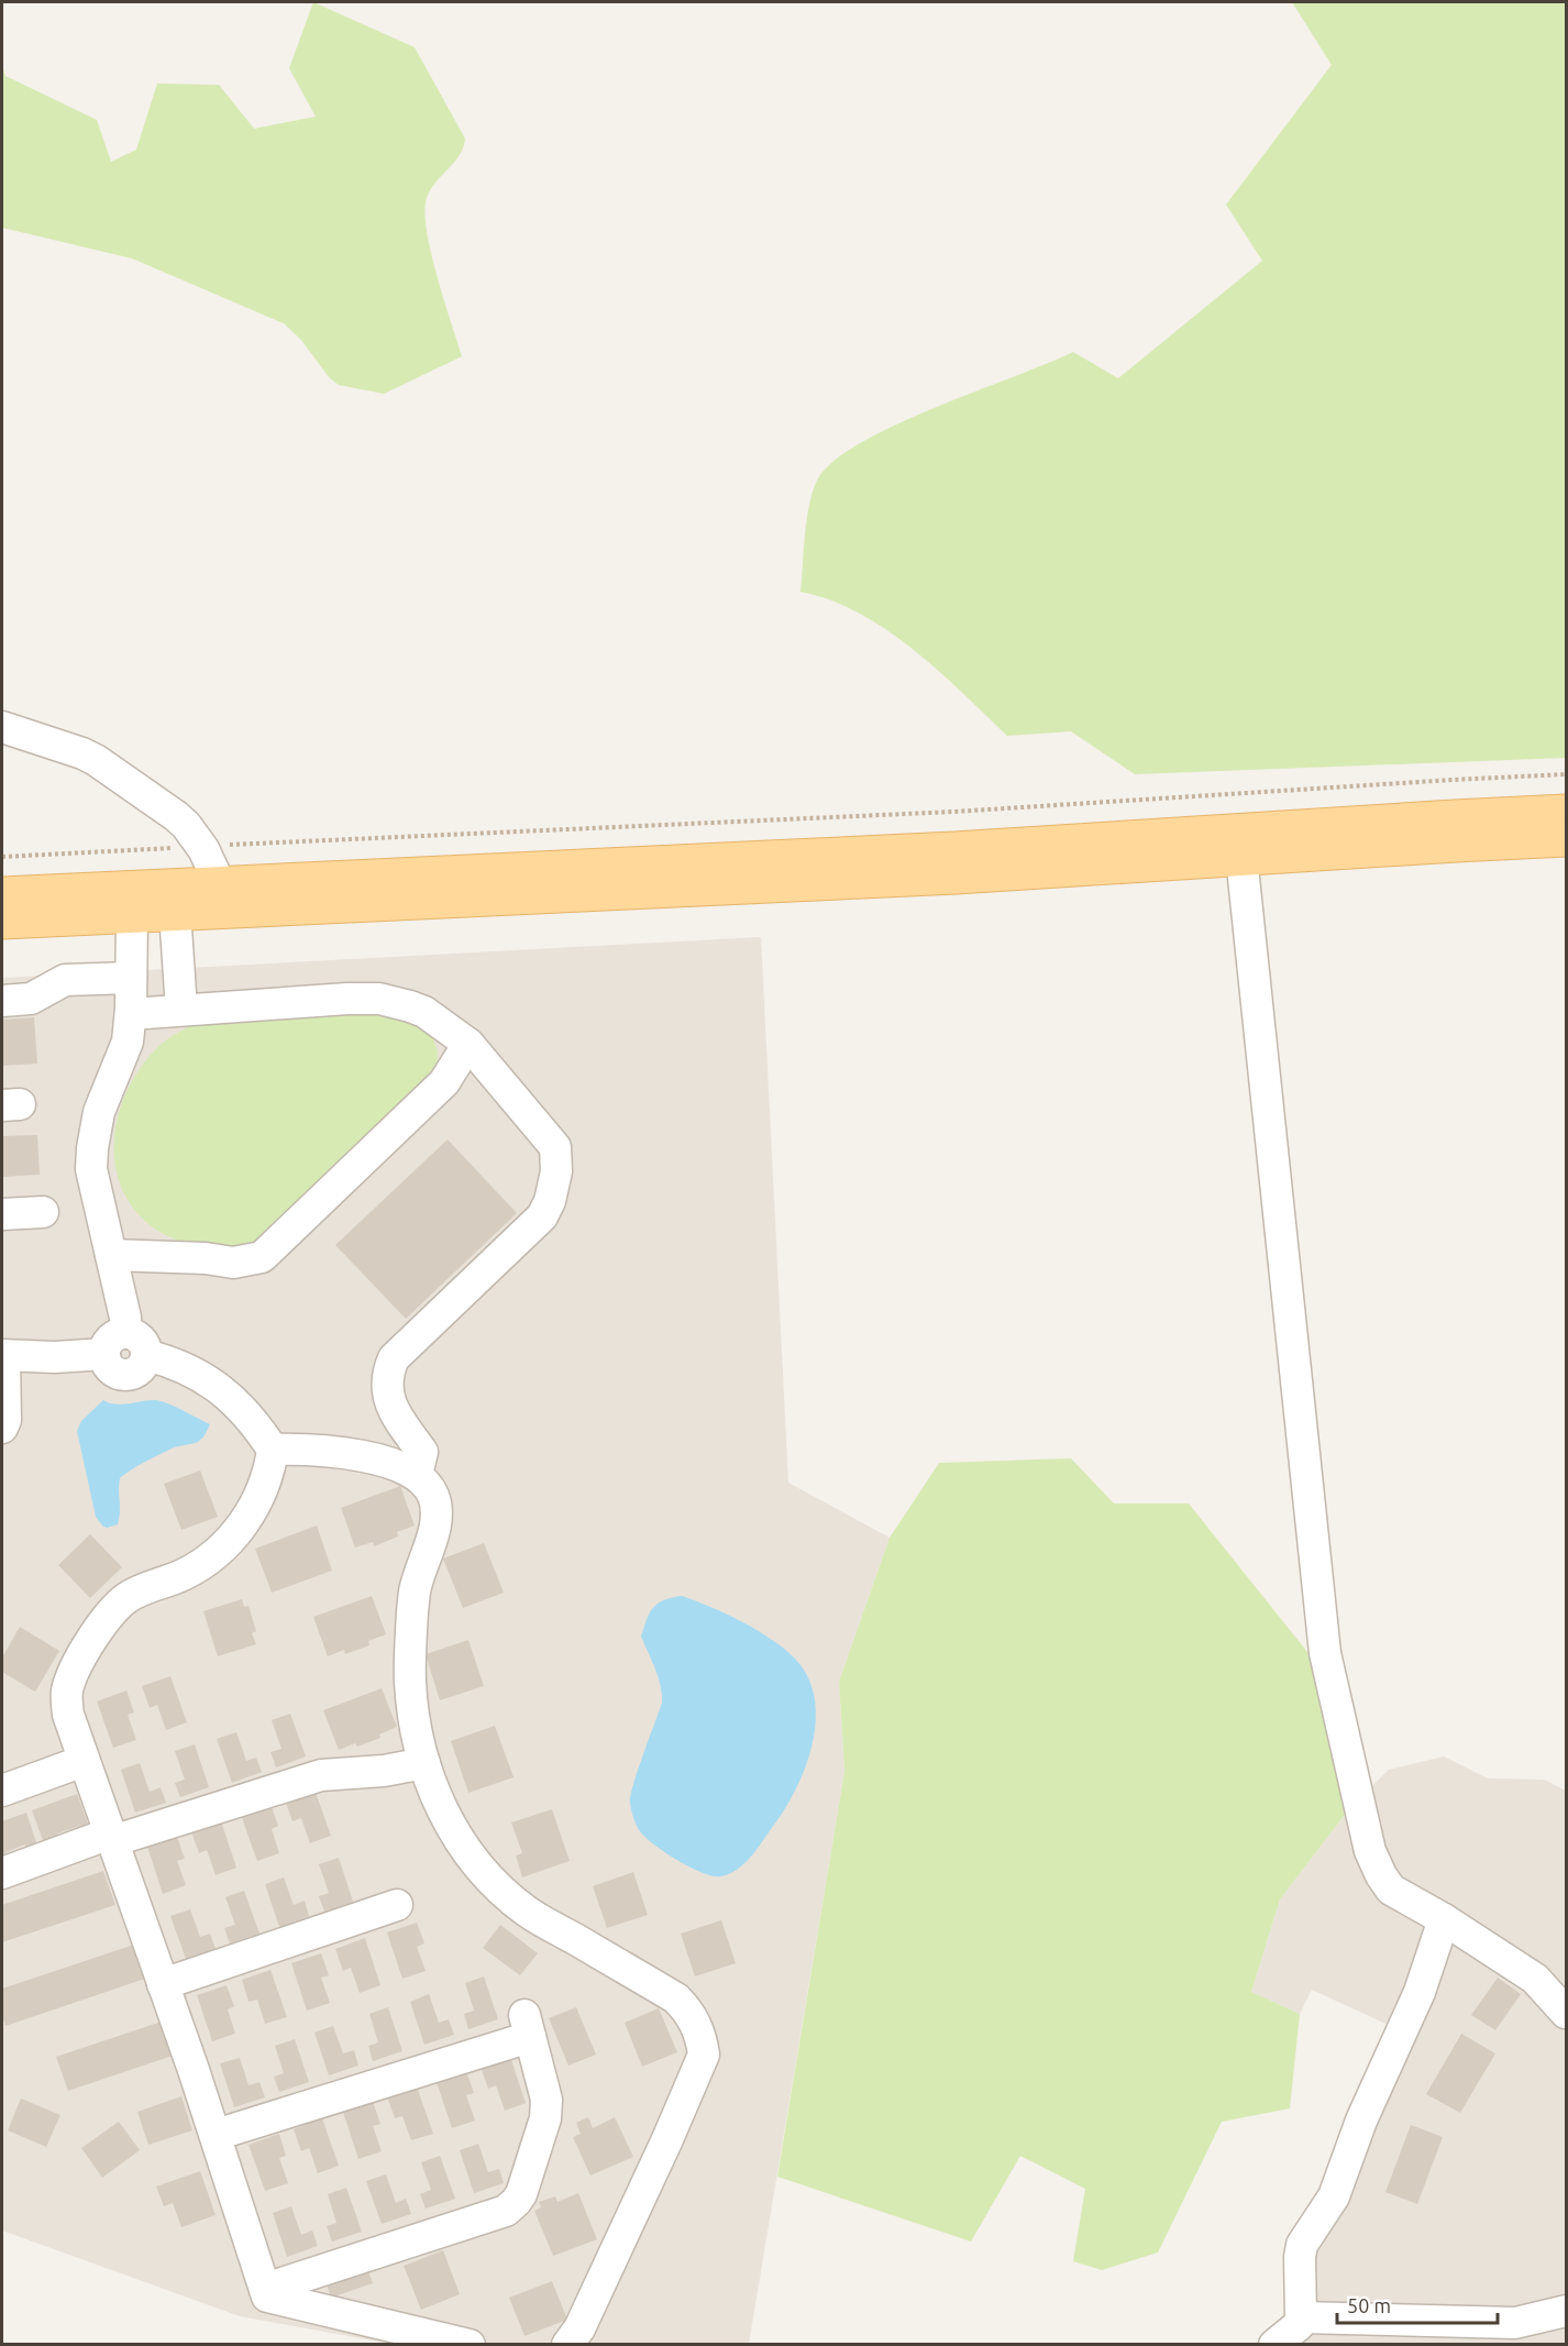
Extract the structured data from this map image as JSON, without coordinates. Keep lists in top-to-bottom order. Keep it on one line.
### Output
{"scale_bar":"50 m"}
